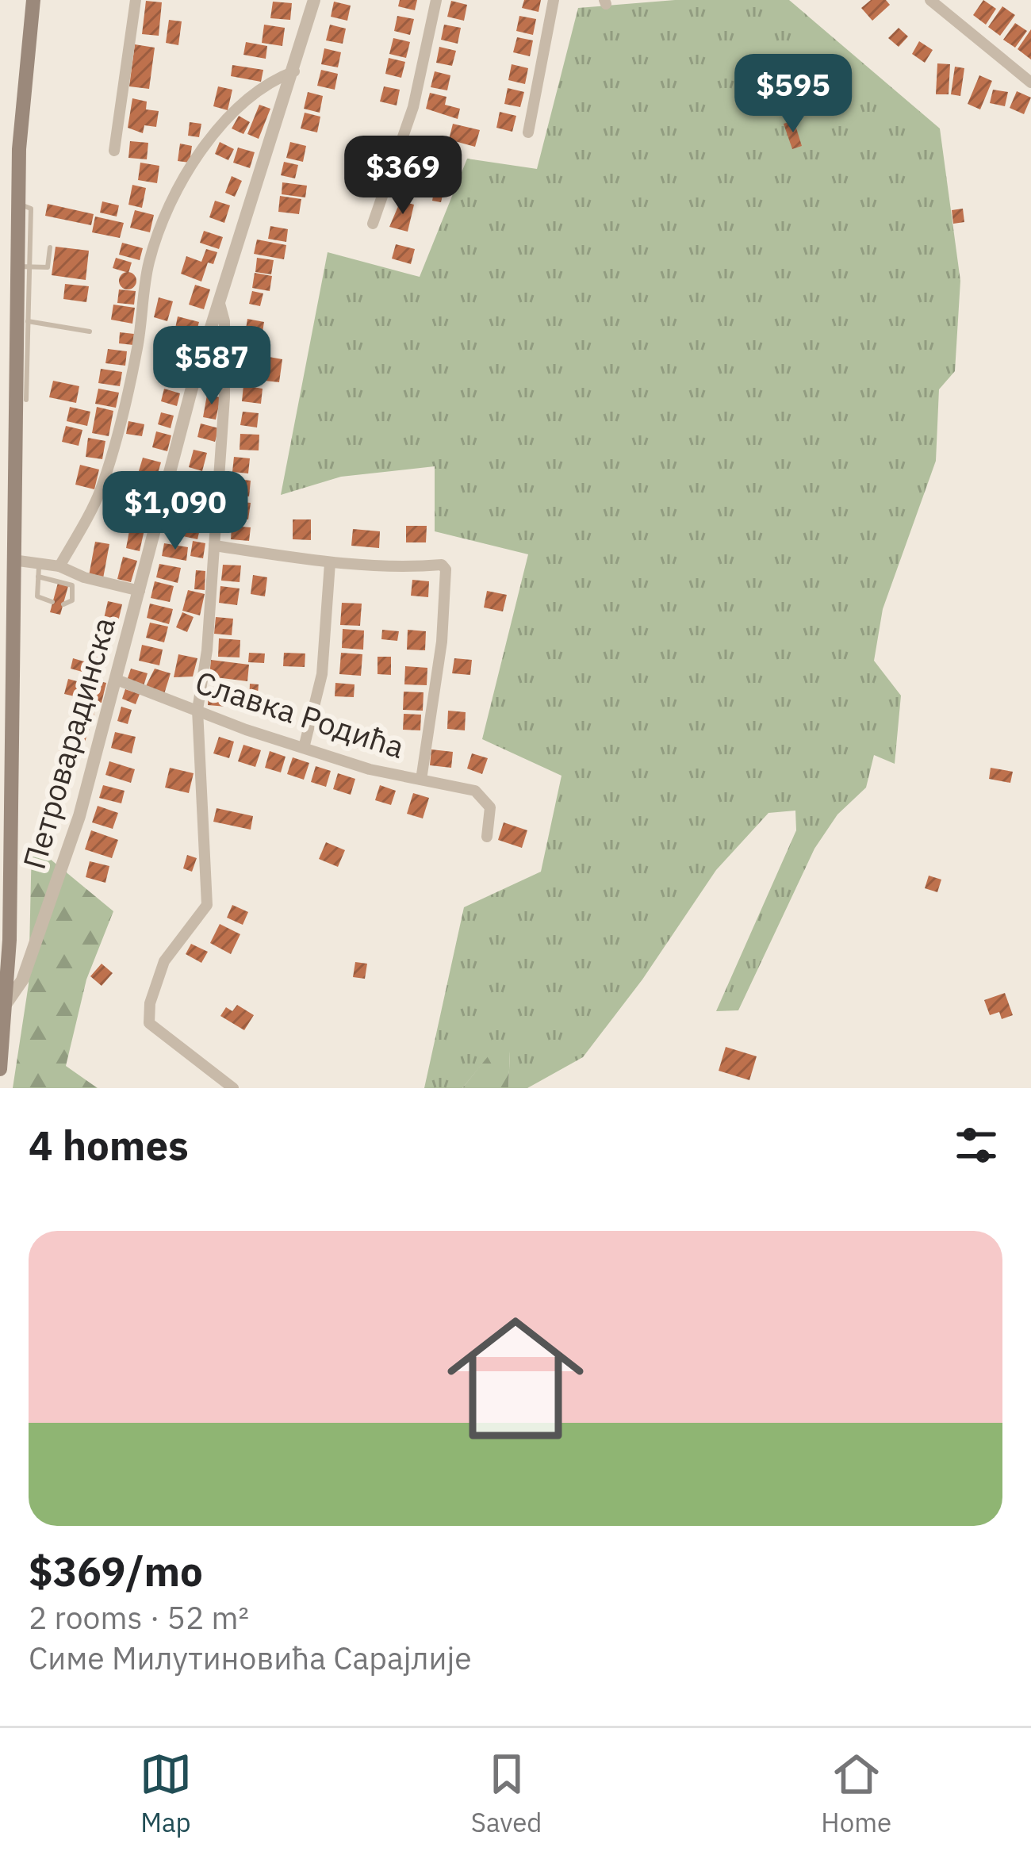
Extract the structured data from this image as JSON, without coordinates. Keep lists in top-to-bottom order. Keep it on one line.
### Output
{"streets":{"street":["Славка Родића","Петроварадинска"]},"crossings":[["Славка Родића","Петроварадинска"]],"page":{"price":["$595","$369","$587","$1,090"],"heading":"4 homes","list":[{"name":"$369/mo","note":"2 rooms · 52 m² · Симе Милутиновића Сарајлије"}],"tabs":["Map","Saved","Home"]}}
